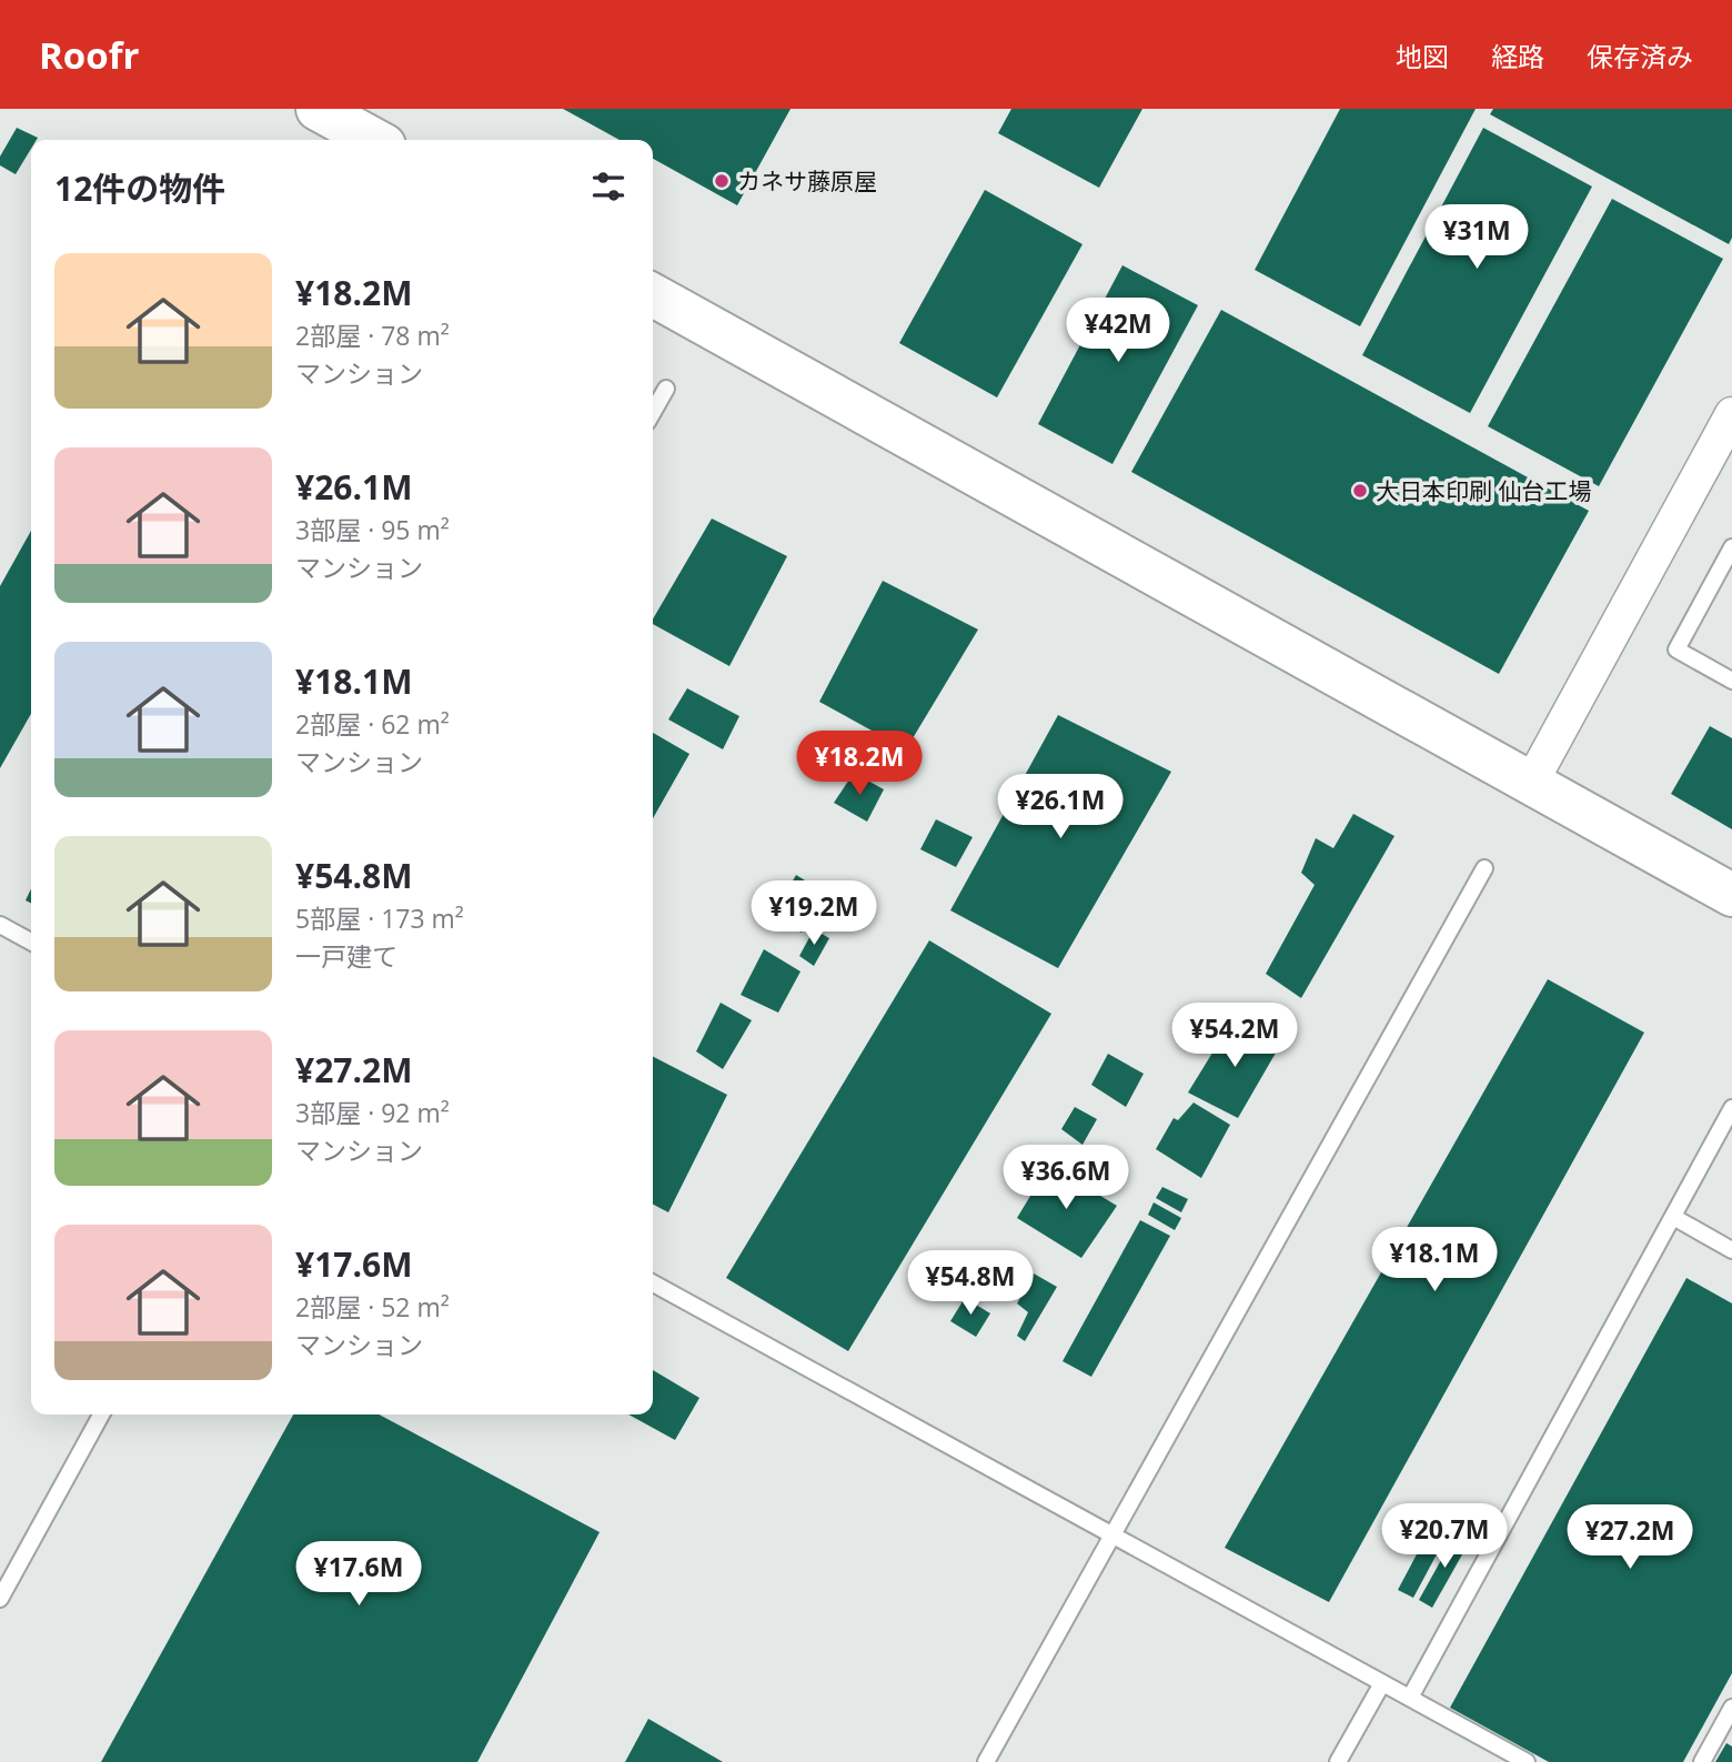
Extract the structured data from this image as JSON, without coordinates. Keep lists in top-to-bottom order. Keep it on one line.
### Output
{"places":["カネサ藤原屋","大日本印刷 仙台工場"],"page":{"header":"Roofr","nav":["地図","経路","保存済み"],"heading":"12件の物件","price":["¥31M","¥42M","¥18.2M","¥26.1M","¥19.2M","¥54.2M","¥36.6M","¥18.1M","¥54.8M","¥20.7M","¥27.2M","¥17.6M"],"list":[{"name":"¥18.2M","note":"2部屋 · 78 m² · マンション"},{"name":"¥26.1M","note":"3部屋 · 95 m² · マンション"},{"name":"¥18.1M","note":"2部屋 · 62 m² · マンション"},{"name":"¥54.8M","note":"5部屋 · 173 m² · 一戸建て"},{"name":"¥27.2M","note":"3部屋 · 92 m² · マンション"},{"name":"¥17.6M","note":"2部屋 · 52 m² · マンション"}]}}
